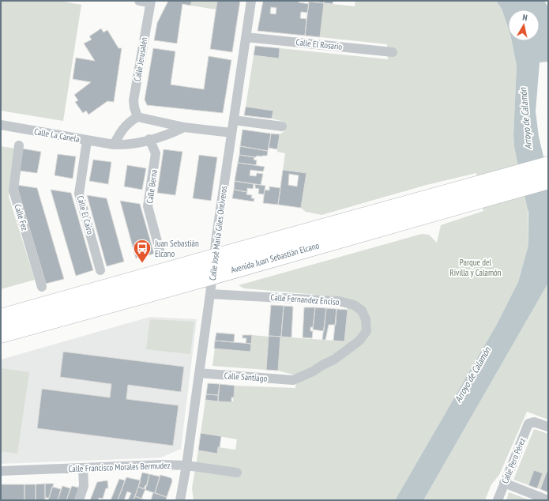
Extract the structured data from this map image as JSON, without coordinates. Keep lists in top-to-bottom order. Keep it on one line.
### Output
{"streets":{"highway":["Avenida Juan Sebastián Elcano"],"street":["Calle El Rosario","Calle Jerusalén","Calle La Canela","Calle Berna","Calle El Cairo","Calle Fez","Calle José María Giles Ontiveros","Calle Fernandez Enciso","Calle Santiago","Calle Pero Pérez","Calle Francisco Morales Bermudez"]},"crossings":[["Calle El Rosario","Calle José María Giles Ontiveros"],["Calle La Canela","Calle Berna"],["Calle La Canela","Calle El Cairo"],["Calle José María Giles Ontiveros","Avenida Juan Sebastián Elcano"],["Calle José María Giles Ontiveros","Calle Fernandez Enciso"],["Calle José María Giles Ontiveros","Calle Santiago"],["Calle José María Giles Ontiveros","Calle Francisco Morales Bermudez"],["Calle Fernandez Enciso","Calle Santiago"]],"water":["Arroyo de Calamón"],"parks":["Parque del Rivilla y Calamón"],"places":{"bus stop":["Juan Sebastián Elcano"]},"north":"top"}
